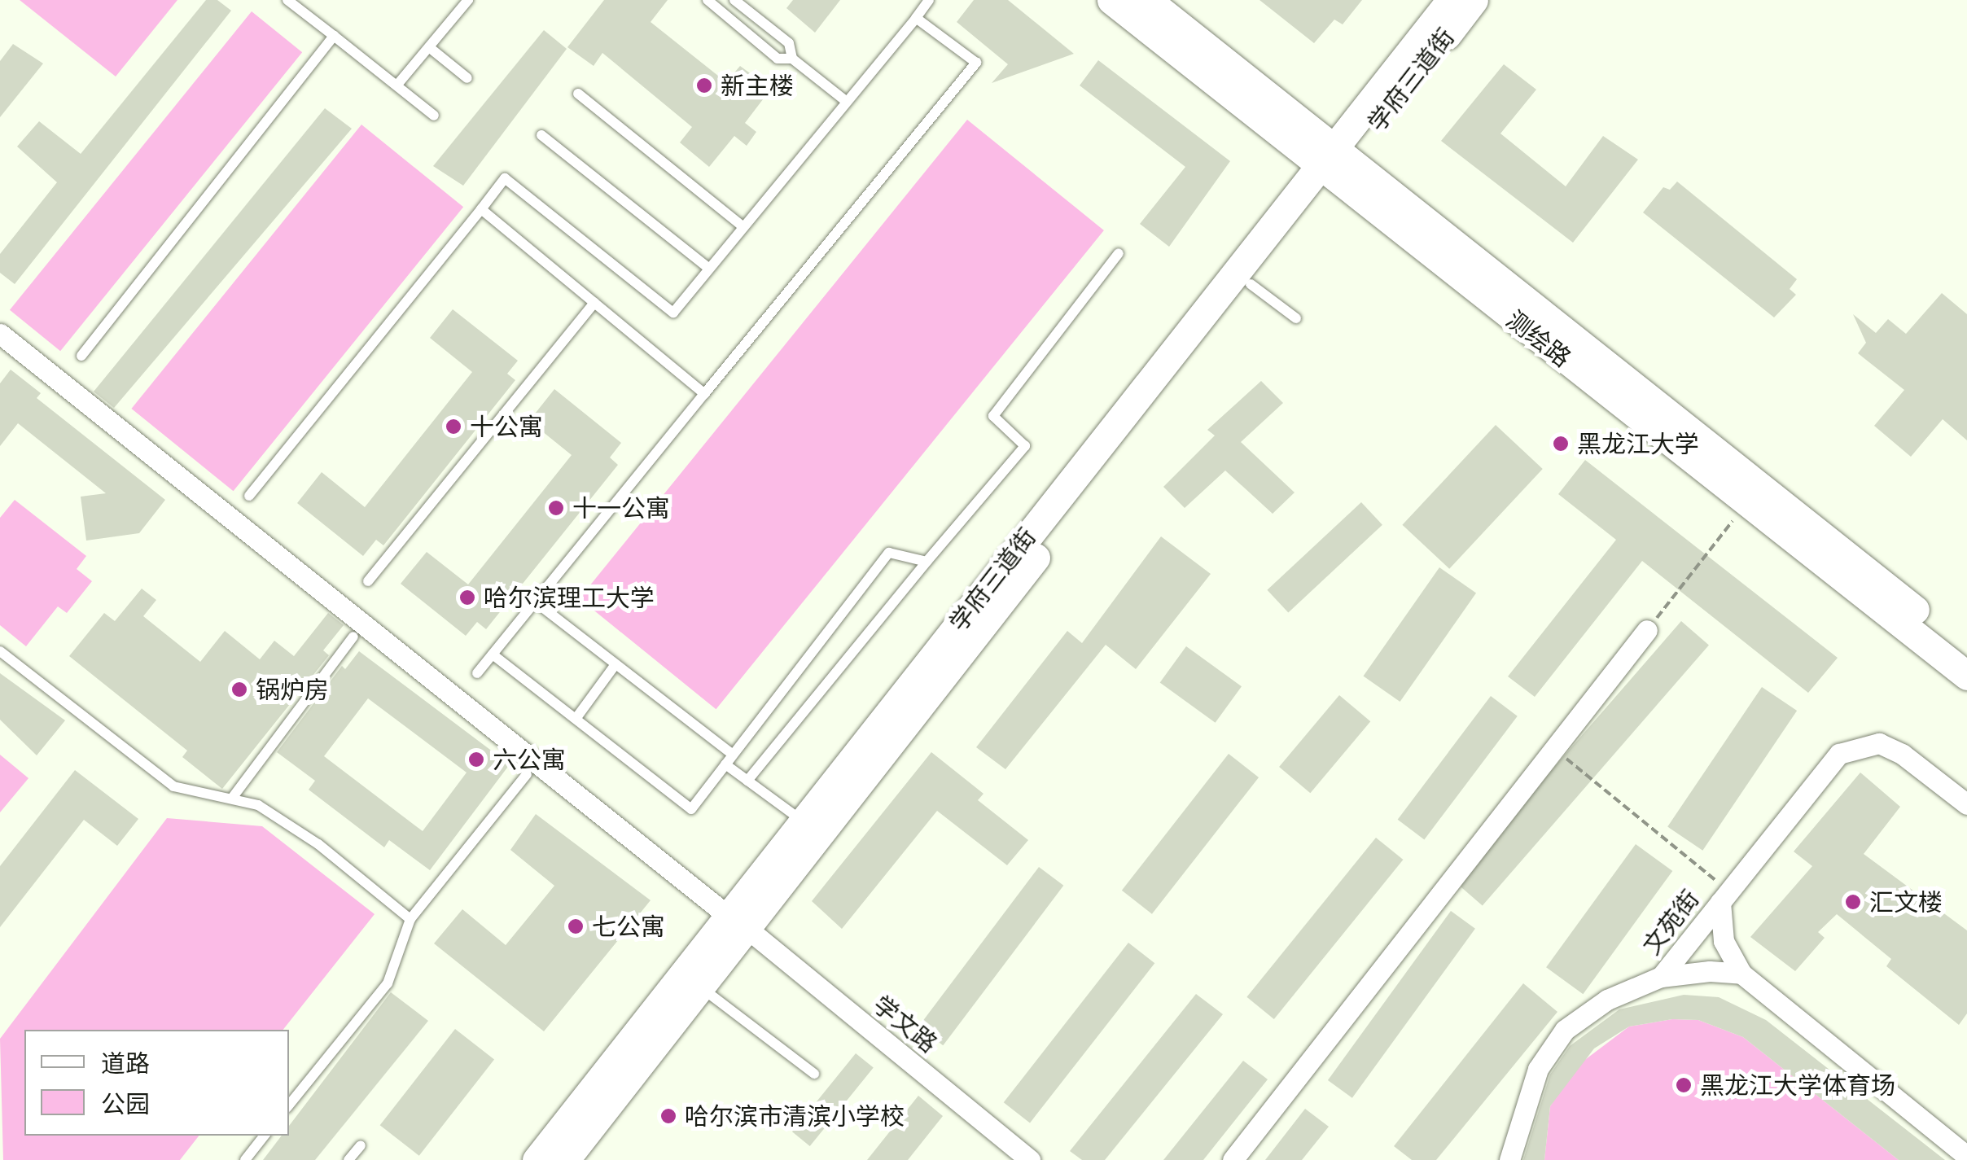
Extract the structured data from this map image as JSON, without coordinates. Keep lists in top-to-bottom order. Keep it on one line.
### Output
{"streets":{"main road":["学府三道街","测绘路"],"street":["文苑街","学文路"]},"crossings":[["学府三道街","测绘路"],["学府三道街","学文路"]],"places":["新主楼","十公寓","黑龙江大学","十一公寓","哈尔滨理工大学","锅炉房","六公寓","汇文楼","七公寓","黑龙江大学体育场","哈尔滨市清滨小学校"],"legend":["道路","公园"]}
